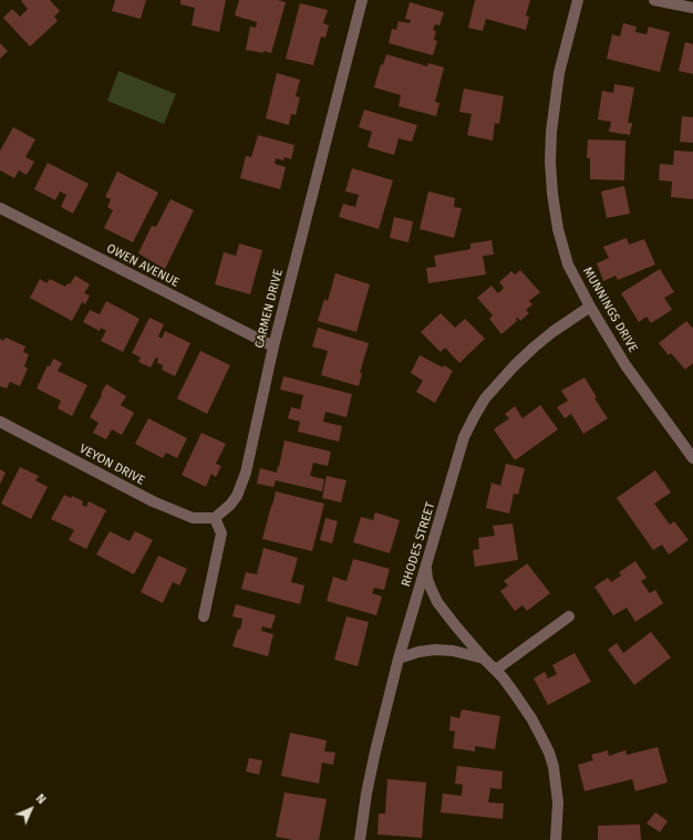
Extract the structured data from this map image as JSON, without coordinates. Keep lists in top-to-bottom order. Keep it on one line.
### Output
{"streets":{"street":["OWEN AVENUE","CARMEN DRIVE","MUNNINGS DRIVE","VEYON DRIVE","RHODES STREET"]},"crossings":[["OWEN AVENUE","CARMEN DRIVE"],["CARMEN DRIVE","VEYON DRIVE"],["MUNNINGS DRIVE","RHODES STREET"]],"north":"top right"}
